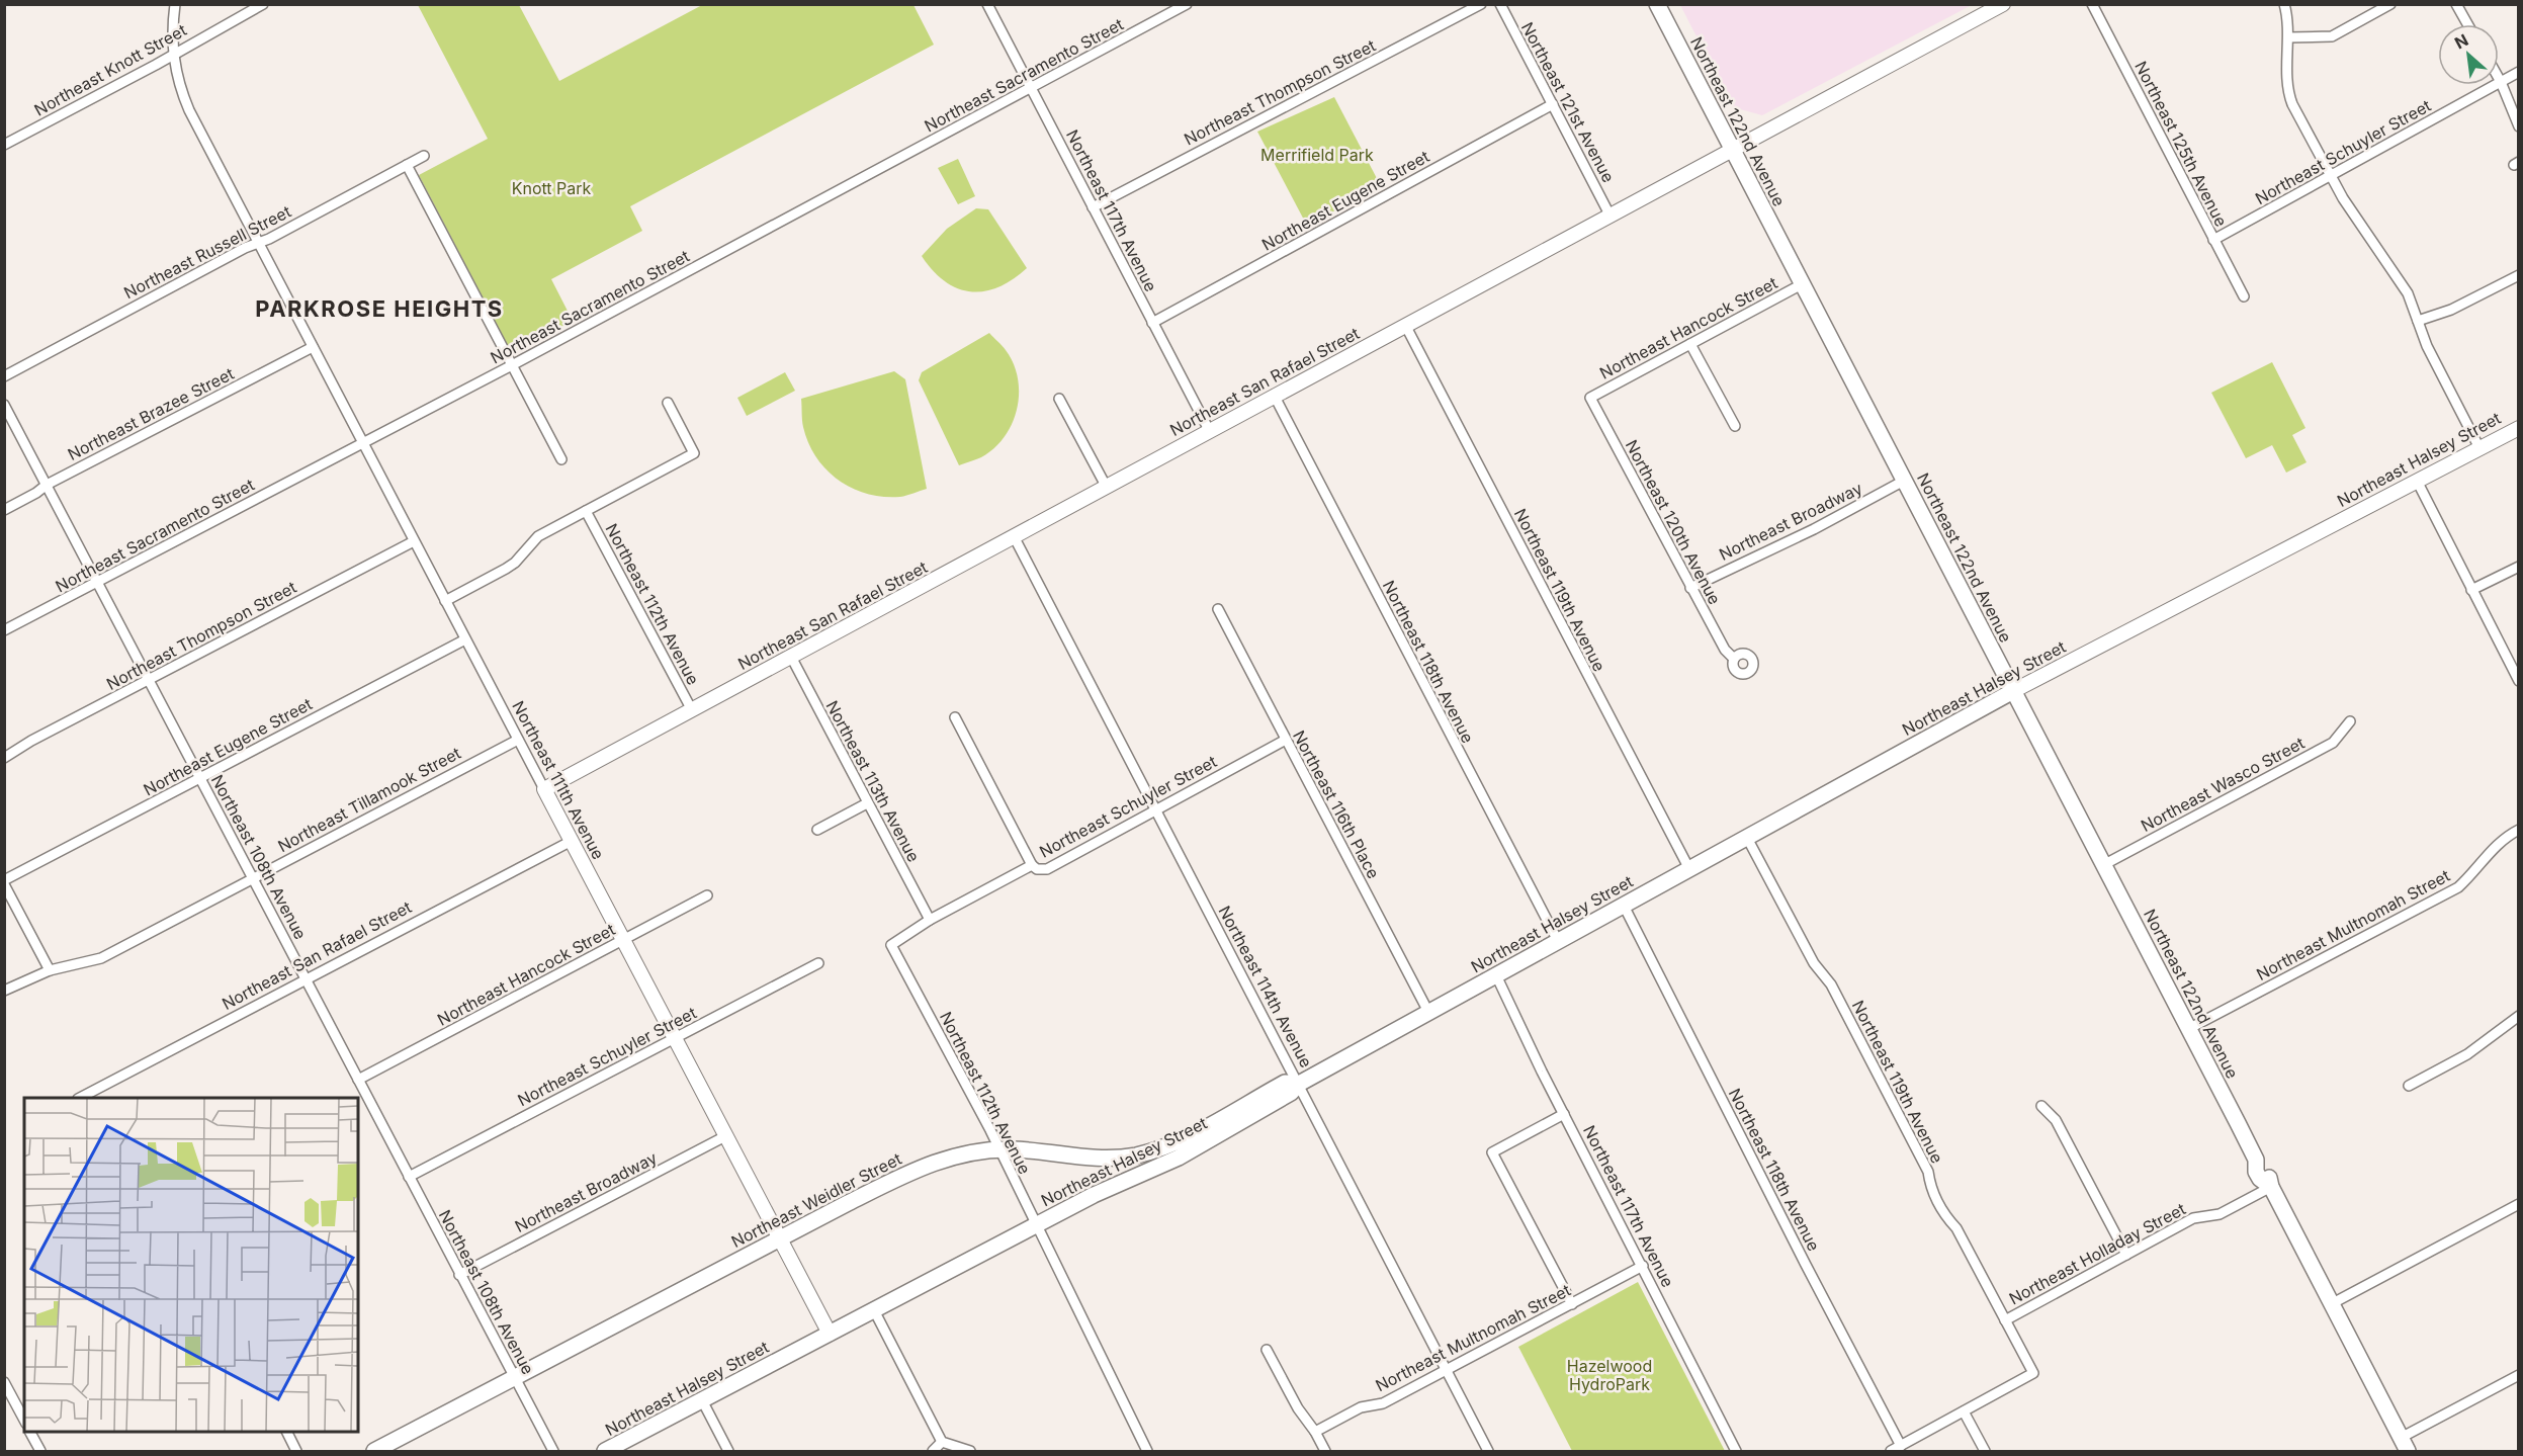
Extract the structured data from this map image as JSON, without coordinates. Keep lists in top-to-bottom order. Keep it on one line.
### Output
{"streets":{"main road":["Northeast 122nd Avenue","Northeast Halsey Street","Northeast Weidler Street"],"street":["Northeast Knott Street","Northeast Sacramento Street","Northeast Thompson Street","Northeast 121st Avenue","Northeast 125th Avenue","Northeast Schuyler Street","Northeast Eugene Street","Northeast 117th Avenue","Northeast Russell Street","Northeast Hancock Street","Northeast San Rafael Street","Northeast Brazee Street","Northeast Broadway","Northeast 120th Avenue","Northeast 119th Avenue","Northeast 112th Avenue","Northeast 118th Avenue","Northeast 111th Avenue","Northeast 113th Avenue","Northeast Wasco Street","Northeast Tillamook Street","Northeast 116th Place","Northeast 108th Avenue","Northeast Multnomah Street","Northeast 114th Avenue","Northeast Holladay Street"]},"crossings":[["Northeast Knott Street","Northeast 111th Avenue"],["Northeast Sacramento Street","Northeast 117th Avenue"],["Northeast Sacramento Street","Northeast 111th Avenue"],["Northeast Sacramento Street","Northeast 108th Avenue"],["Northeast Thompson Street","Northeast 117th Avenue"],["Northeast Thompson Street","Northeast 111th Avenue"],["Northeast Thompson Street","Northeast 108th Avenue"],["Northeast 121st Avenue","Northeast Eugene Street"],["Northeast 121st Avenue","Northeast San Rafael Street"],["Northeast 122nd Avenue","Northeast Hancock Street"],["Northeast 122nd Avenue","Northeast San Rafael Street"],["Northeast 122nd Avenue","Northeast Halsey Street"],["Northeast 122nd Avenue","Northeast Broadway"],["Northeast 122nd Avenue","Northeast Wasco Street"],["Northeast 122nd Avenue","Northeast Multnomah Street"],["Northeast 122nd Avenue","Northeast Holladay Street"],["Northeast 125th Avenue","Northeast Schuyler Street"],["Northeast Schuyler Street","Northeast 112th Avenue"],["Northeast Schuyler Street","Northeast 111th Avenue"],["Northeast Schuyler Street","Northeast 113th Avenue"],["Northeast Schuyler Street","Northeast 116th Place"],["Northeast Schuyler Street","Northeast 108th Avenue"],["Northeast Schuyler Street","Northeast 114th Avenue"],["Northeast Eugene Street","Northeast 117th Avenue"],["Northeast Eugene Street","Northeast 111th Avenue"],["Northeast Eugene Street","Northeast 108th Avenue"],["Northeast 117th Avenue","Northeast San Rafael Street"],["Northeast 117th Avenue","Northeast Halsey Street"],["Northeast 117th Avenue","Northeast Multnomah Street"],["Northeast Russell Street","Northeast 111th Avenue"],["Northeast Hancock Street","Northeast 120th Avenue"],["Northeast Hancock Street","Northeast 111th Avenue"],["Northeast Hancock Street","Northeast 108th Avenue"],["Northeast San Rafael Street","Northeast 119th Avenue"],["Northeast San Rafael Street","Northeast 112th Avenue"],["Northeast San Rafael Street","Northeast 118th Avenue"],["Northeast San Rafael Street","Northeast 111th Avenue"],["Northeast San Rafael Street","Northeast 113th Avenue"],["Northeast San Rafael Street","Northeast 108th Avenue"],["Northeast San Rafael Street","Northeast 114th Avenue"],["Northeast Brazee Street","Northeast 111th Avenue"],["Northeast Brazee Street","Northeast 108th Avenue"],["Northeast Halsey Street","Northeast 119th Avenue"],["Northeast Halsey Street","Northeast 112th Avenue"],["Northeast Halsey Street","Northeast 118th Avenue"],["Northeast Halsey Street","Northeast 111th Avenue"],["Northeast Halsey Street","Northeast 116th Place"],["Northeast Halsey Street","Northeast 114th Avenue"],["Northeast Halsey Street","Northeast Weidler Street"],["Northeast Broadway","Northeast 120th Avenue"],["Northeast Broadway","Northeast 111th Avenue"],["Northeast Broadway","Northeast 108th Avenue"],["Northeast 119th Avenue","Northeast Holladay Street"],["Northeast 112th Avenue","Northeast Weidler Street"],["Northeast 111th Avenue","Northeast Tillamook Street"],["Northeast 111th Avenue","Northeast Weidler Street"],["Northeast Tillamook Street","Northeast 108th Avenue"],["Northeast 108th Avenue","Northeast Weidler Street"],["Northeast Multnomah Street","Northeast 114th Avenue"],["Northeast 114th Avenue","Northeast Weidler Street"]],"districts":["PARKROSE HEIGHTS"],"parks":["Merrifield Park","Knott Park","Hazelwood HydroPark"],"north":"top left"}
